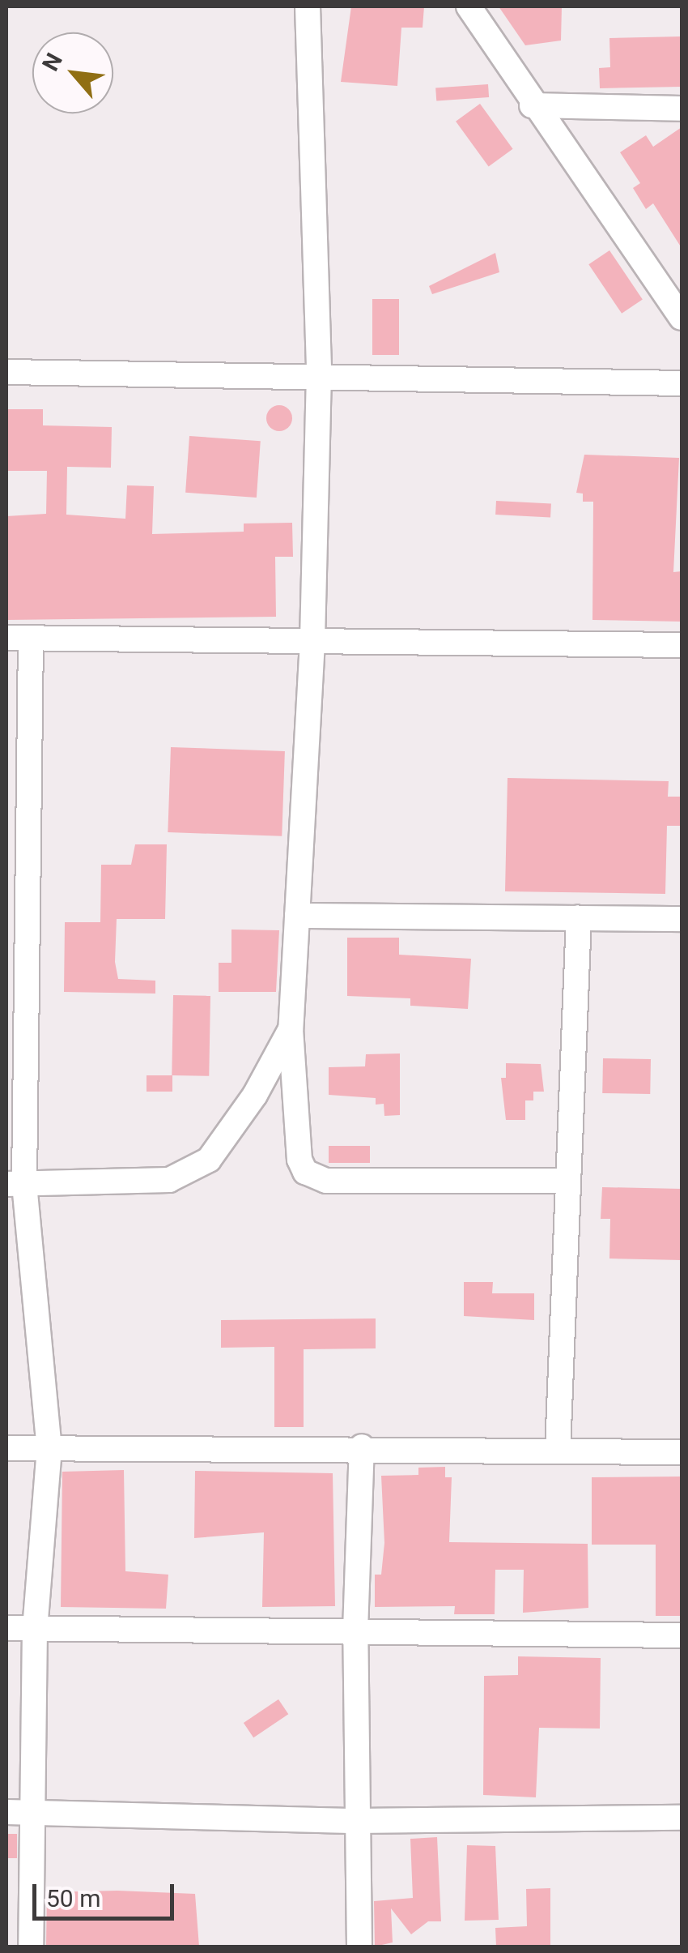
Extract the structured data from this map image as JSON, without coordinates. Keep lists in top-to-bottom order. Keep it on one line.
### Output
{"scale_bar":"50 m","north":"top left"}
